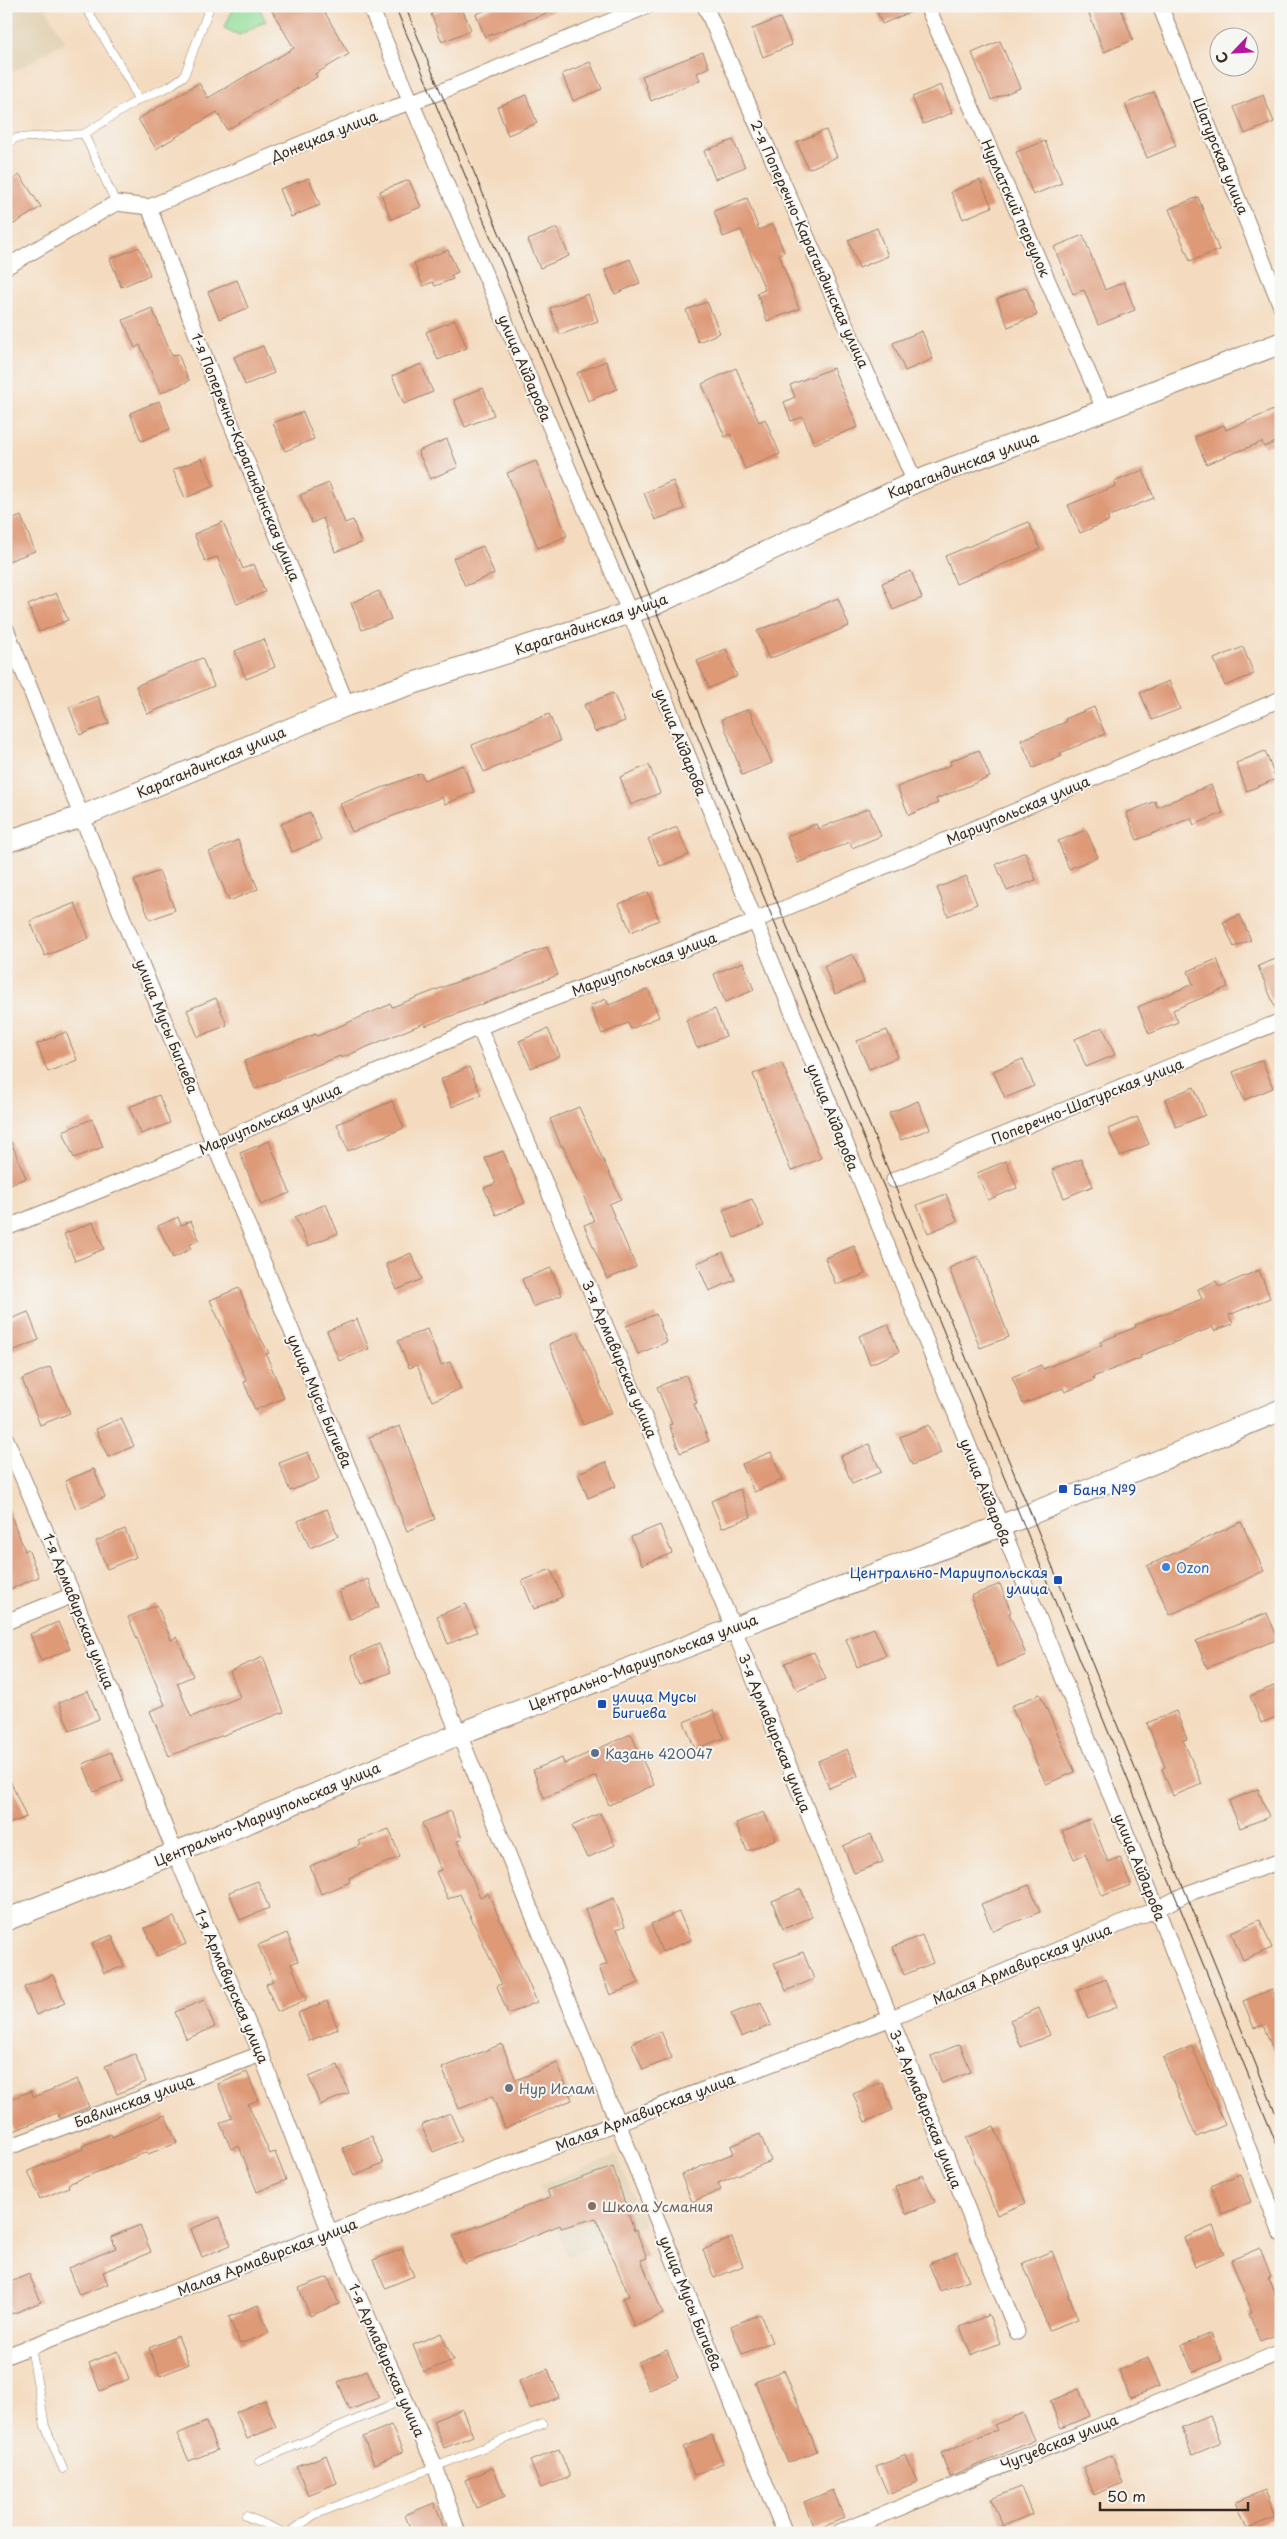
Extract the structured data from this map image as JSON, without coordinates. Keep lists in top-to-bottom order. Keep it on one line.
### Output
{"streets":{"street":["Донецкая улица","Шатурская улица","Нурлатский переулок","2-я Поперечно-Карагандинская улица","улица Айдарова","1-я Поперечно-Карагандинская улица","Карагандинская улица","Мариупольская улица","улица Мусы Бигиева","Поперечно-Шатурская улица","3-я Армавирская улица","1-я Армавирская улица","Центрально-Мариупольская улица","Малая Армавирская улица","Бавлинская улица","Чугуевская улица"]},"crossings":[["Донецкая улица","улица Айдарова"],["Донецкая улица","1-я Поперечно-Карагандинская улица"],["Нурлатский переулок","Карагандинская улица"],["2-я Поперечно-Карагандинская улица","Карагандинская улица"],["улица Айдарова","Карагандинская улица"],["улица Айдарова","Мариупольская улица"],["улица Айдарова","Центрально-Мариупольская улица"],["улица Айдарова","Малая Армавирская улица"],["1-я Поперечно-Карагандинская улица","Карагандинская улица"],["Карагандинская улица","улица Мусы Бигиева"],["Мариупольская улица","улица Мусы Бигиева"],["Мариупольская улица","3-я Армавирская улица"],["улица Мусы Бигиева","Центрально-Мариупольская улица"],["улица Мусы Бигиева","Малая Армавирская улица"],["3-я Армавирская улица","Центрально-Мариупольская улица"],["3-я Армавирская улица","Малая Армавирская улица"],["1-я Армавирская улица","Центрально-Мариупольская улица"],["1-я Армавирская улица","Малая Армавирская улица"],["1-я Армавирская улица","Бавлинская улица"]],"places":{"transit":["Баня №9","Центрально-Мариупольская улица","улица Мусы Бигиева"],"other":["Ozon","Казань 420047","Нур Ислам","Школа Усмания"]},"scale_bar":"50 m","north":"bottom left"}
